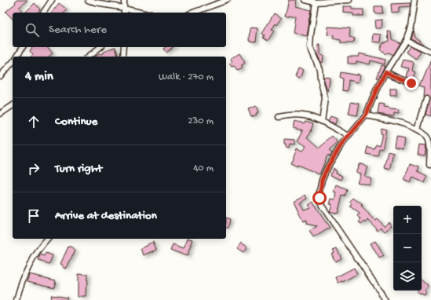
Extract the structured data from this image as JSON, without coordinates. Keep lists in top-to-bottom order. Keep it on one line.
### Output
{"page":{"search":"Search here","heading":["4 min","Walk · 270 m"],"list":[["Continue","230 m"],["Turn right","40 m"],"Arrive at destination"],"map_buttons":["+","−"]}}
